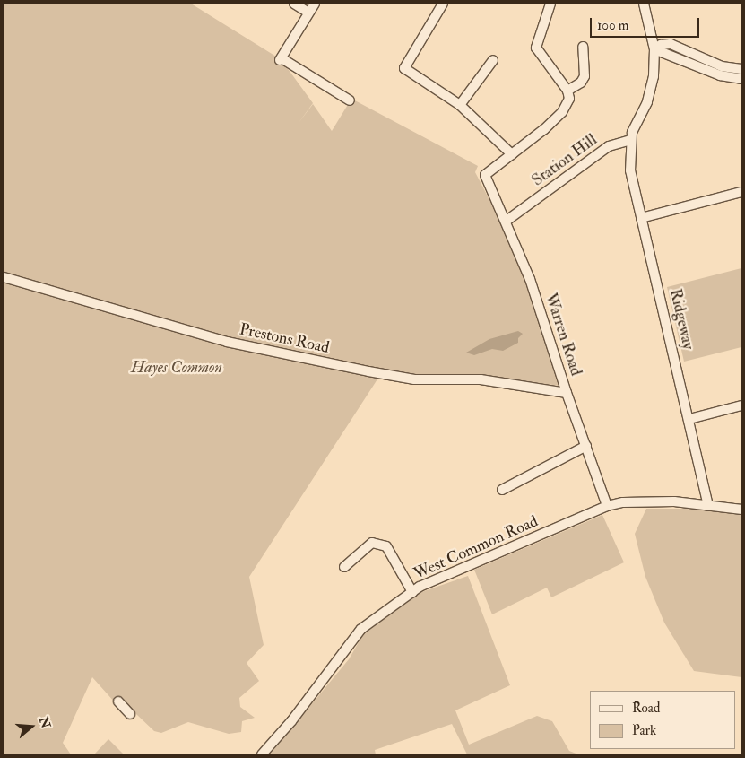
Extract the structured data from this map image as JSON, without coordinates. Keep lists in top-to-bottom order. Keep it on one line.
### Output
{"streets":{"street":["Station Hill","Ridgeway","Warren Road","Prestons Road","West Common Road"]},"crossings":[["Station Hill","Ridgeway"],["Station Hill","Warren Road"],["Ridgeway","West Common Road"],["Warren Road","Prestons Road"],["Warren Road","West Common Road"]],"parks":["Hayes Common"],"legend":["Road","Park"],"scale_bar":"100 m","north":"right"}
